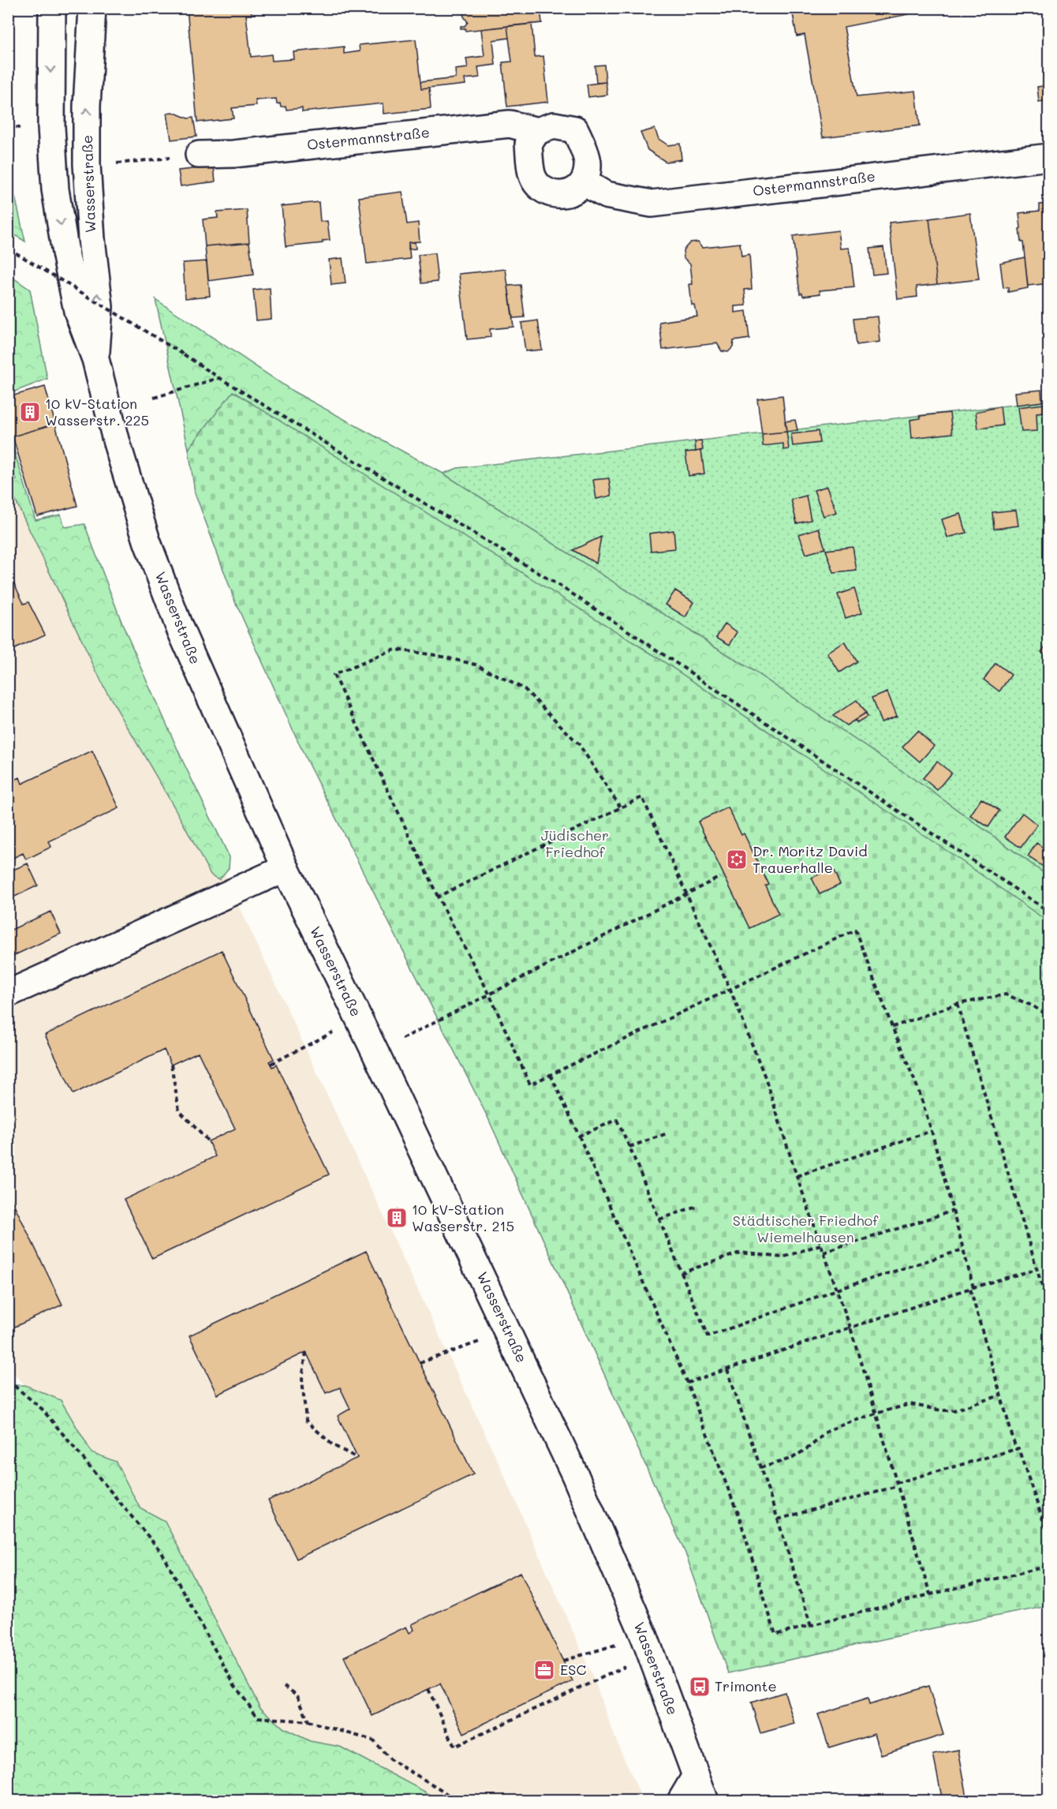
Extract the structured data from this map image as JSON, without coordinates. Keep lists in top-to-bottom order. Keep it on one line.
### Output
{"streets":{"main road":["Ostermannstraße","Wasserstraße"]},"parks":["Jüdischer Friedhof","Städtischer Friedhof Wiemelhausen"],"places":{"building":["10 kV-Station Wasserstr. 225","10 kV-Station Wasserstr. 215"],"synagogue":["Dr. Moritz David Trauerhalle"],"office":["ESC"],"bus stop":["Trimonte"]}}
